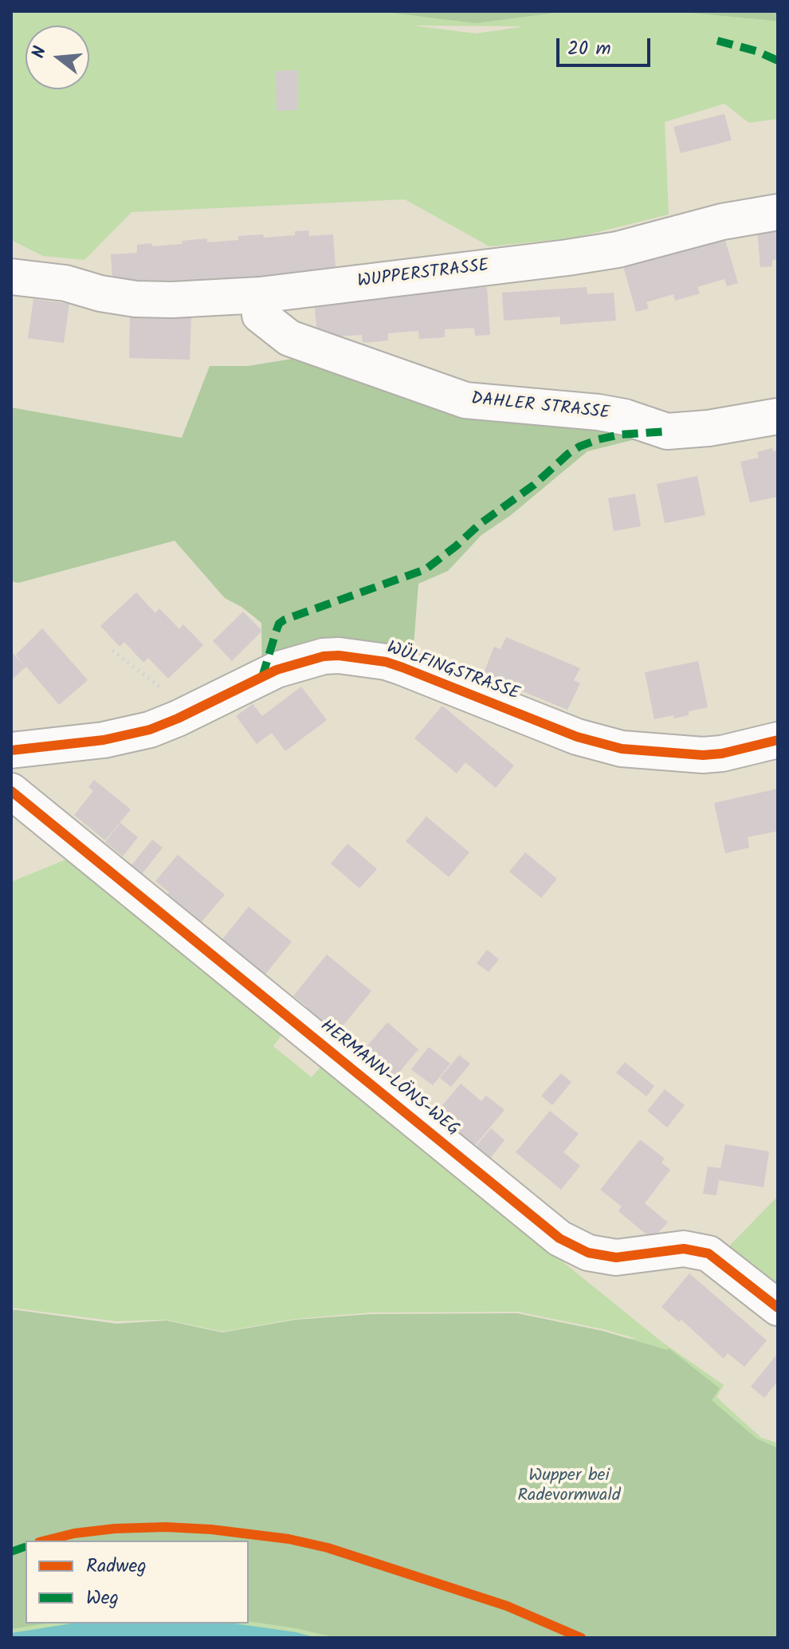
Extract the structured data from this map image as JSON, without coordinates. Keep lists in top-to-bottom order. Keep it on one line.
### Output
{"streets":{"street":["WUPPERSTRASSE","DAHLER STRASSE","WÜLFINGSTRASSE","HERMANN-LÖNS-WEG"]},"crossings":[["WUPPERSTRASSE","DAHLER STRASSE"]],"parks":["Wupper bei Radevormwald"],"legend":["Radweg","Weg"],"scale_bar":"20 m","north":"left"}
